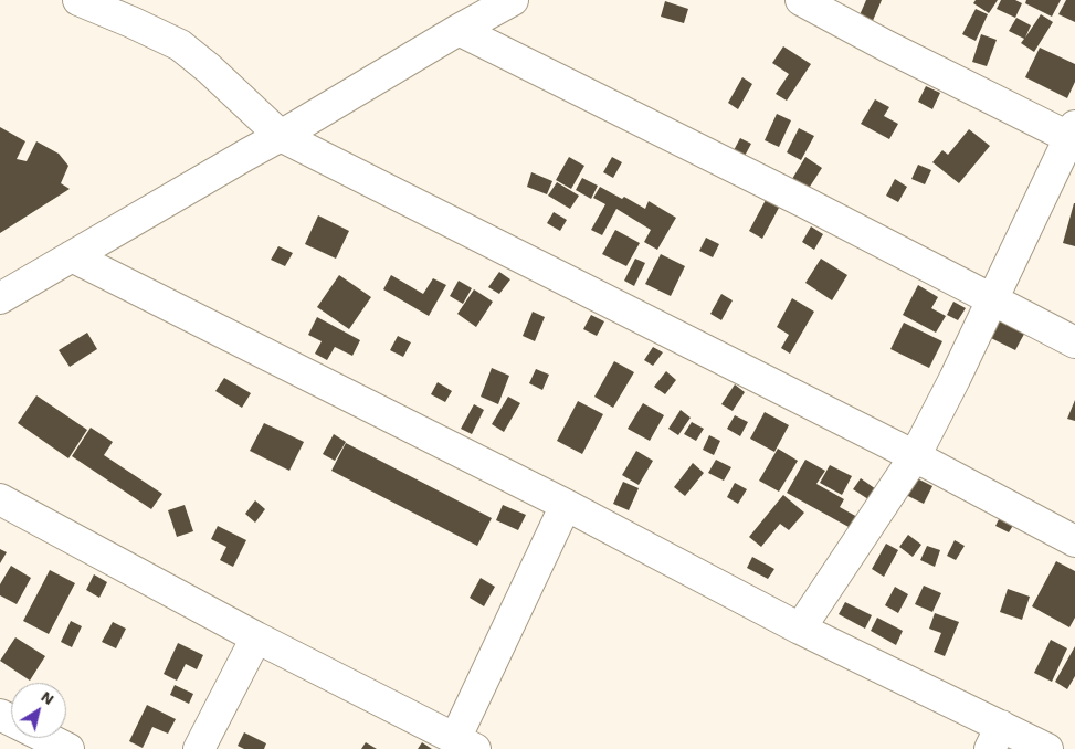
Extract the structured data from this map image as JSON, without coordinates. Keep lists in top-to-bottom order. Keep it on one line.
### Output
{"north":"top right"}
